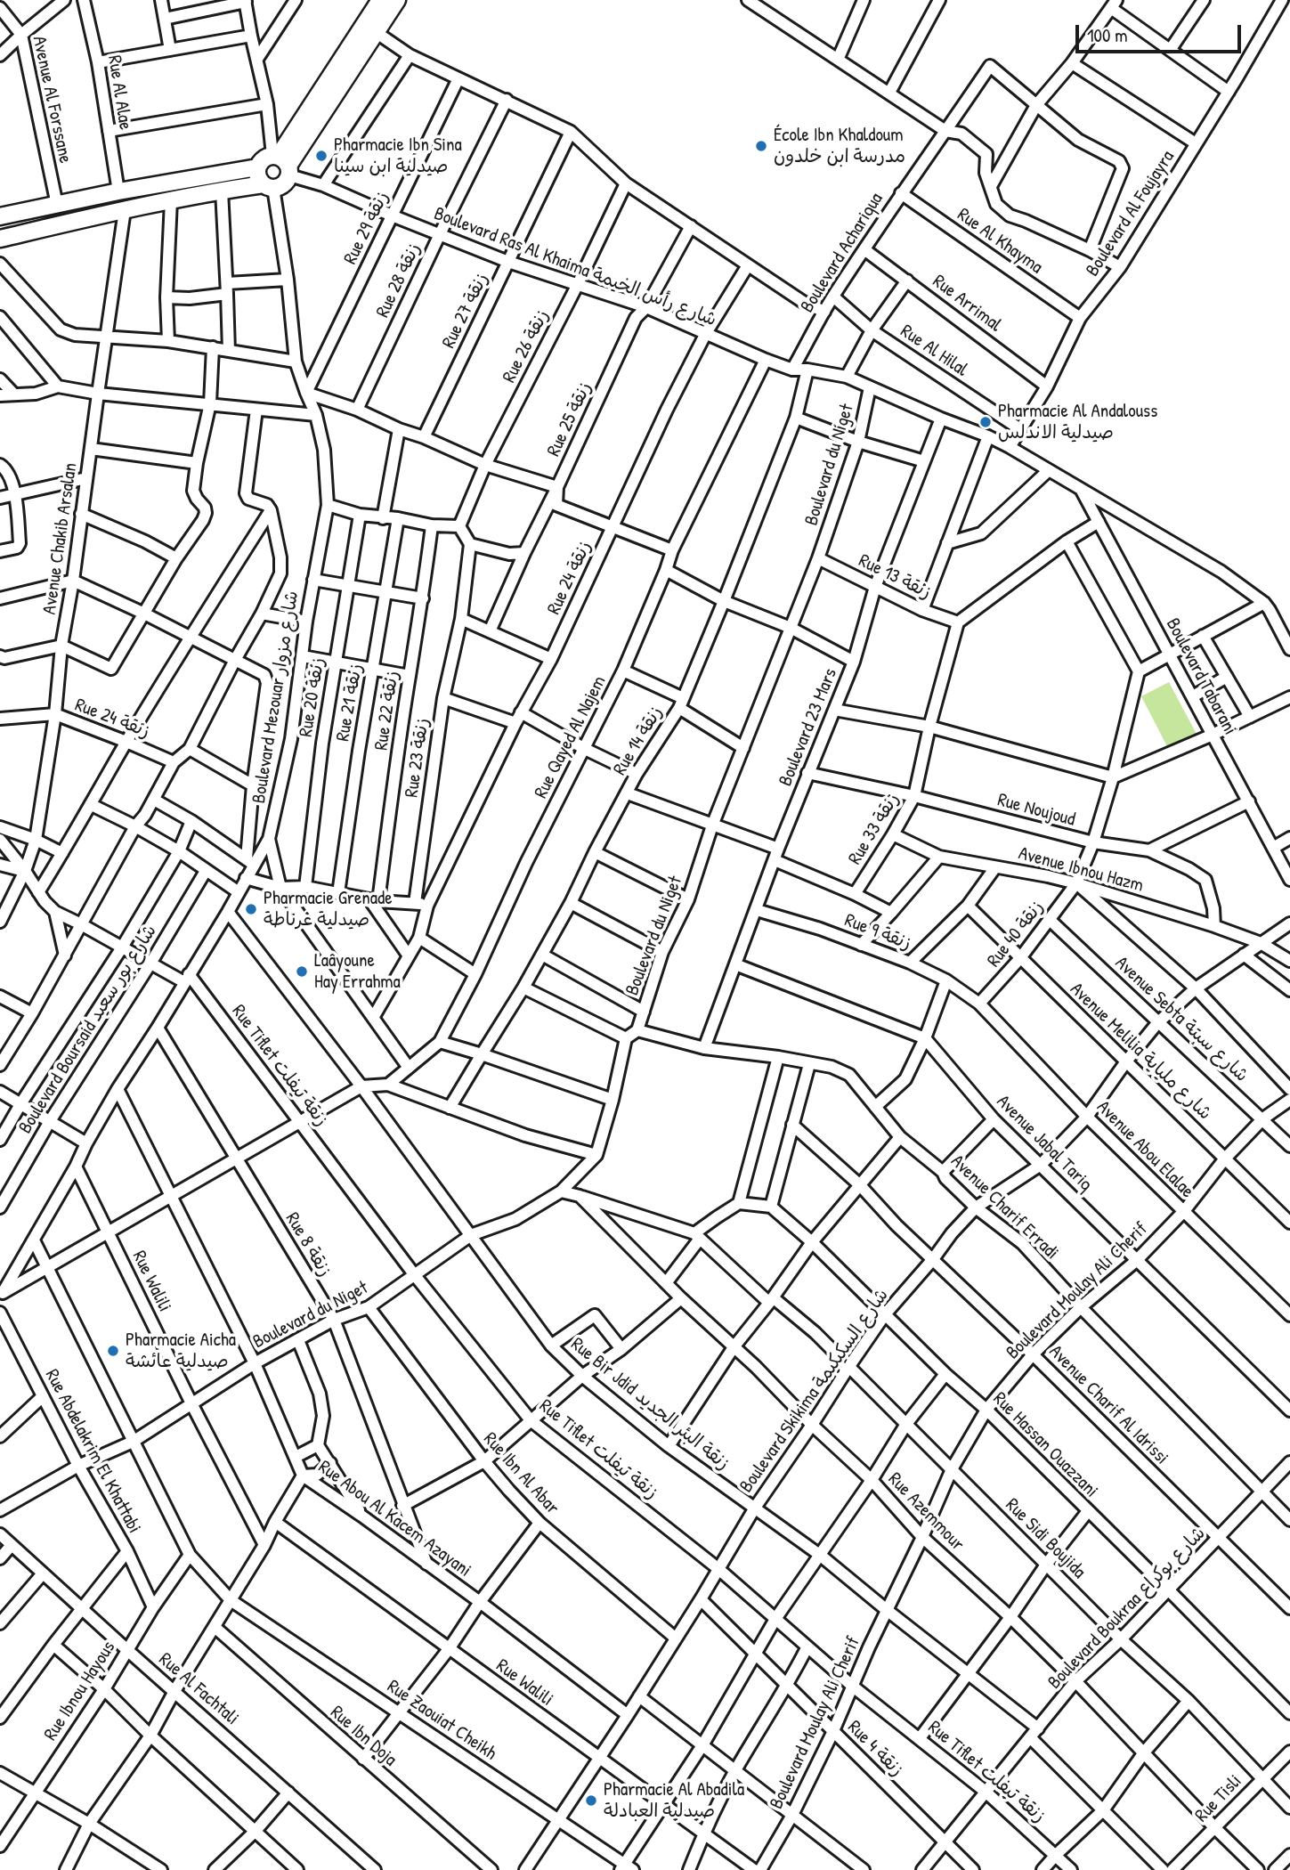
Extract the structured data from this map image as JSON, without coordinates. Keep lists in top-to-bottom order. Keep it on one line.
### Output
{"streets":{"street":["Rue Al Alae","Avenue Al Forssane","Boulevard Al Foujayra","Rue 29 زنقة","Rue Al Khayma","Boulevard Achariqua","Boulevard Ras Al Khaima شارع رأس الخيمة","Rue 28 زنقة","Rue Arrimal","Rue 27 زنقة","Rue 26 زنقة","Rue Al Hilal","Rue 25 زنقة","Boulevard du Niget","Avenue Chakib Arsalan","Rue 13 زنقة","Rue 24 زنقة","Boulevard Tabarani","Boulevard Mezouar شارع مزوار","Rue 20 زنقة","Rue 21 زنقة","Rue 22 زنقة","Boulevard 23 Mars","Rue Qayed Al Najem","Rue 14 زنقة","Rue 23 زنقة","Rue Noujoud","Rue 33 زنقة","Avenue Ibnou Hazm","Rue 9 زنقة","Rue 40 زنقة","Avenue Sebta شارع سبتة","Boulevard Boursaid شارع بور سعيد","Avenue Melilia شارع ملياية","Rue Tiflet زنقة تيفلت","Avenue Jabal Tariq","Avenue Abou Elalae","Avenue Charif Erradi","Rue 8 زنقة","Rue Walili","Boulevard Moulay Ali Cherif","Boulevard Skikima شارع السكيكيمة","Rue Bir Jdid زنقة البئر الجديد","Avenue Charif Al Idrissi","Rue Hassan Ouazzani","Rue Abdelakrim El Khattabi","Rue Ibn Al Abar","Rue Azemmour","Rue Abou Al Kacem Azayani","Rue Sidi Boujida","Boulevard Boukraa شارع بوكراع","Rue Al Fachtali","Rue Ibnou Hayous","Rue Zaouiat Cheikh","Rue Ibn Doja","Rue 4 زنقة","Rue Tisli"]},"crossings":[["Boulevard Al Foujayra","Rue Al Khayma"],["Boulevard Al Foujayra","Boulevard Ras Al Khaima شارع رأس الخيمة"],["Boulevard Al Foujayra","Rue Arrimal"],["Boulevard Al Foujayra","Rue Al Hilal"],["Rue 29 زنقة","Boulevard Ras Al Khaima شارع رأس الخيمة"],["Rue 29 زنقة","Boulevard Mezouar شارع مزوار"],["Rue Al Khayma","Boulevard Achariqua"],["Boulevard Achariqua","Boulevard Ras Al Khaima شارع رأس الخيمة"],["Boulevard Achariqua","Rue Arrimal"],["Boulevard Achariqua","Rue Al Hilal"],["Boulevard Ras Al Khaima شارع رأس الخيمة","Rue 28 زنقة"],["Boulevard Ras Al Khaima شارع رأس الخيمة","Rue 27 زنقة"],["Boulevard Ras Al Khaima شارع رأس الخيمة","Rue 26 زنقة"],["Boulevard Ras Al Khaima شارع رأس الخيمة","Rue 25 زنقة"],["Boulevard Ras Al Khaima شارع رأس الخيمة","Boulevard du Niget"],["Boulevard Ras Al Khaima شارع رأس الخيمة","Rue 24 زنقة"],["Boulevard Ras Al Khaima شارع رأس الخيمة","Boulevard Tabarani"],["Boulevard Ras Al Khaima شارع رأس الخيمة","Boulevard Mezouar شارع مزوار"],["Boulevard Ras Al Khaima شارع رأس الخيمة","Boulevard 23 Mars"],["Boulevard Ras Al Khaima شارع رأس الخيمة","Rue Qayed Al Najem"],["Boulevard Ras Al Khaima شارع رأس الخيمة","Rue 14 زنقة"],["Boulevard du Niget","Rue 13 زنقة"],["Boulevard du Niget","Rue Tiflet زنقة تيفلت"],["Boulevard du Niget","Avenue Charif Erradi"],["Boulevard du Niget","Rue 8 زنقة"],["Boulevard du Niget","Rue Walili"],["Boulevard du Niget","Rue Bir Jdid زنقة البئر الجديد"],["Boulevard du Niget","Rue Abdelakrim El Khattabi"],["Boulevard du Niget","Rue Ibn Al Abar"],["Boulevard du Niget","Rue Abou Al Kacem Azayani"],["Avenue Chakib Arsalan","Rue 24 زنقة"],["Rue 13 زنقة","Boulevard 23 Mars"],["Rue 13 زنقة","Rue 33 زنقة"],["Rue 24 زنقة","Rue 23 زنقة"],["Boulevard Mezouar شارع مزوار","Rue Tiflet زنقة تيفلت"],["Boulevard Mezouar شارع مزوار","Rue 8 زنقة"],["Boulevard Mezouar شارع مزوار","Rue Walili"],["Boulevard Mezouar شارع مزوار","Rue Bir Jdid زنقة البئر الجديد"],["Boulevard Mezouar شارع مزوار","Rue Abou Al Kacem Azayani"],["Boulevard 23 Mars","Rue Noujoud"],["Boulevard 23 Mars","Rue 33 زنقة"],["Boulevard 23 Mars","Rue 9 زنقة"],["Boulevard 23 Mars","Avenue Jabal Tariq"],["Boulevard 23 Mars","Avenue Charif Erradi"],["Rue Noujoud","Rue 33 زنقة"],["Rue Noujoud","Avenue Ibnou Hazm"],["Rue Noujoud","Rue 40 زنقة"],["Rue 33 زنقة","Avenue Ibnou Hazm"],["Avenue Ibnou Hazm","Rue 40 زنقة"],["Avenue Ibnou Hazm","Boulevard Skikima شارع السكيكيمة"],["Rue 9 زنقة","Rue 40 زنقة"],["Rue 9 زنقة","Avenue Abou Elalae"],["Rue 40 زنقة","Avenue Sebta شارع سبتة"],["Rue 40 زنقة","Avenue Melilia شارع ملياية"],["Rue 40 زنقة","Avenue Abou Elalae"],["Avenue Sebta شارع سبتة","Boulevard Moulay Ali Cherif"],["Avenue Sebta شارع سبتة","Boulevard Skikima شارع السكيكيمة"],["Avenue Melilia شارع ملياية","Boulevard Moulay Ali Cherif"],["Avenue Melilia شارع ملياية","Boulevard Skikima شارع السكيكيمة"],["Rue Tiflet زنقة تيفلت","Boulevard Moulay Ali Cherif"],["Rue Tiflet زنقة تيفلت","Boulevard Skikima شارع السكيكيمة"],["Rue Tiflet زنقة تيفلت","Boulevard Boukraa شارع بوكراع"],["Avenue Jabal Tariq","Boulevard Moulay Ali Cherif"],["Avenue Jabal Tariq","Boulevard Skikima شارع السكيكيمة"],["Avenue Abou Elalae","Boulevard Moulay Ali Cherif"],["Avenue Abou Elalae","Boulevard Skikima شارع السكيكيمة"],["Avenue Charif Erradi","Boulevard Moulay Ali Cherif"],["Avenue Charif Erradi","Boulevard Skikima شارع السكيكيمة"],["Avenue Charif Erradi","Boulevard Boukraa شارع بوكراع"],["Rue 8 زنقة","Rue Abou Al Kacem Azayani"],["Rue Walili","Boulevard Skikima شارع السكيكيمة"],["Boulevard Moulay Ali Cherif","Rue Bir Jdid زنقة البئر الجديد"],["Boulevard Moulay Ali Cherif","Avenue Charif Al Idrissi"],["Boulevard Moulay Ali Cherif","Rue Hassan Ouazzani"],["Boulevard Moulay Ali Cherif","Rue Azemmour"],["Boulevard Moulay Ali Cherif","Rue Sidi Boujida"],["Boulevard Moulay Ali Cherif","Rue 4 زنقة"],["Boulevard Skikima شارع السكيكيمة","Rue Bir Jdid زنقة البئر الجديد"],["Boulevard Skikima شارع السكيكيمة","Avenue Charif Al Idrissi"],["Boulevard Skikima شارع السكيكيمة","Rue Hassan Ouazzani"],["Boulevard Skikima شارع السكيكيمة","Rue Ibn Al Abar"],["Boulevard Skikima شارع السكيكيمة","Rue Azemmour"],["Boulevard Skikima شارع السكيكيمة","Rue Abou Al Kacem Azayani"],["Boulevard Skikima شارع السكيكيمة","Rue Sidi Boujida"],["Boulevard Skikima شارع السكيكيمة","Rue Zaouiat Cheikh"],["Boulevard Skikima شارع السكيكيمة","Rue 4 زنقة"],["Rue Bir Jdid زنقة البئر الجديد","Boulevard Boukraa شارع بوكراع"],["Avenue Charif Al Idrissi","Boulevard Boukraa شارع بوكراع"],["Rue Hassan Ouazzani","Boulevard Boukraa شارع بوكراع"],["Rue Abdelakrim El Khattabi","Rue Ibnou Hayous"],["Rue Azemmour","Rue Sidi Boujida"],["Rue Azemmour","Boulevard Boukraa شارع بوكراع"],["Rue Azemmour","Rue Tisli"],["Rue Sidi Boujida","Boulevard Boukraa شارع بوكراع"],["Rue Sidi Boujida","Rue Tisli"],["Boulevard Boukraa شارع بوكراع","Rue 4 زنقة"],["Rue Al Fachtali","Rue Ibnou Hayous"],["Rue Ibnou Hayous","Rue Zaouiat Cheikh"]],"places":["École Ibn Khaldoum مدرسة ابن خلدون","Pharmacie Ibn Sina صيدلية ابن سينا","Pharmacie Al Andalouss صيدلية الاندلس","Pharmacie Grenade صيدلية غرناطة","Laâyoune Hay Errahma","Pharmacie Aicha صيدلية عائشة","Pharmacie Al Abadila صيدلية العبادلة"],"scale_bar":"100 m"}
